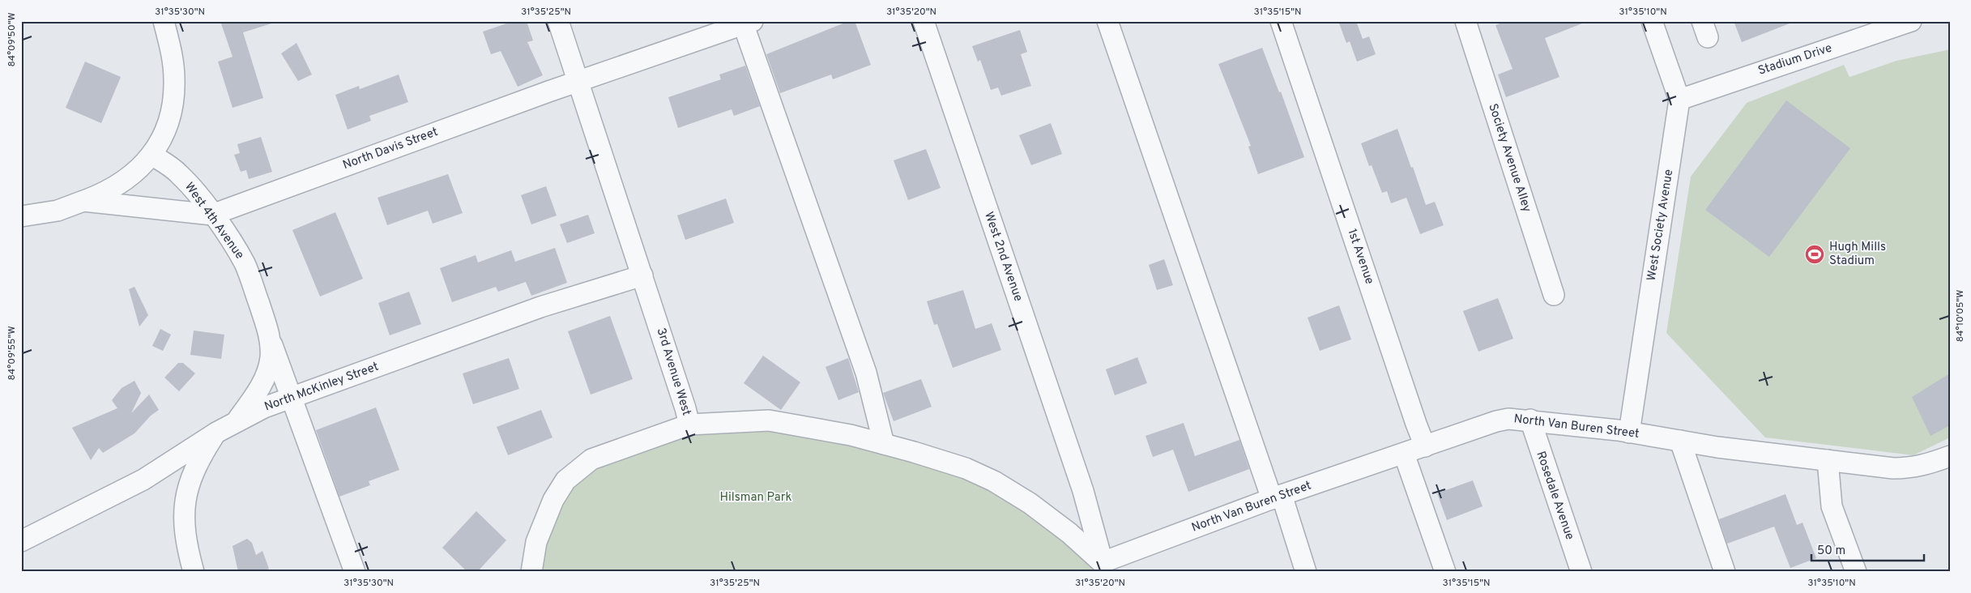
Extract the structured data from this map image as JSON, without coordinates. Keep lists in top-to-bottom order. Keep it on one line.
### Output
{"streets":{"street":["Stadium Drive","North Davis Street","Society Avenue Alley","West 4th Avenue","West Society Avenue","West 2nd Avenue","1st Avenue","3rd Avenue West","North McKinley Street","North Van Buren Street","Rosedale Avenue"]},"crossings":[["Stadium Drive","West Society Avenue"],["North Davis Street","West 4th Avenue"],["North Davis Street","3rd Avenue West"],["West 4th Avenue","North McKinley Street"],["West Society Avenue","North Van Buren Street"],["West 2nd Avenue","3rd Avenue West"],["West 2nd Avenue","North Van Buren Street"],["1st Avenue","North Van Buren Street"],["3rd Avenue West","North McKinley Street"],["3rd Avenue West","North Van Buren Street"],["North Van Buren Street","Rosedale Avenue"]],"parks":["Hilsman Park"],"places":{"sports":["Hugh Mills Stadium"]},"scale_bar":"50 m","coordinates":["31°35'30\"N","31°35'25\"N","31°35'20\"N","31°35'15\"N","31°35'10\"N","84°09'50\"W","84°10'05\"W","84°09'55\"W"]}
